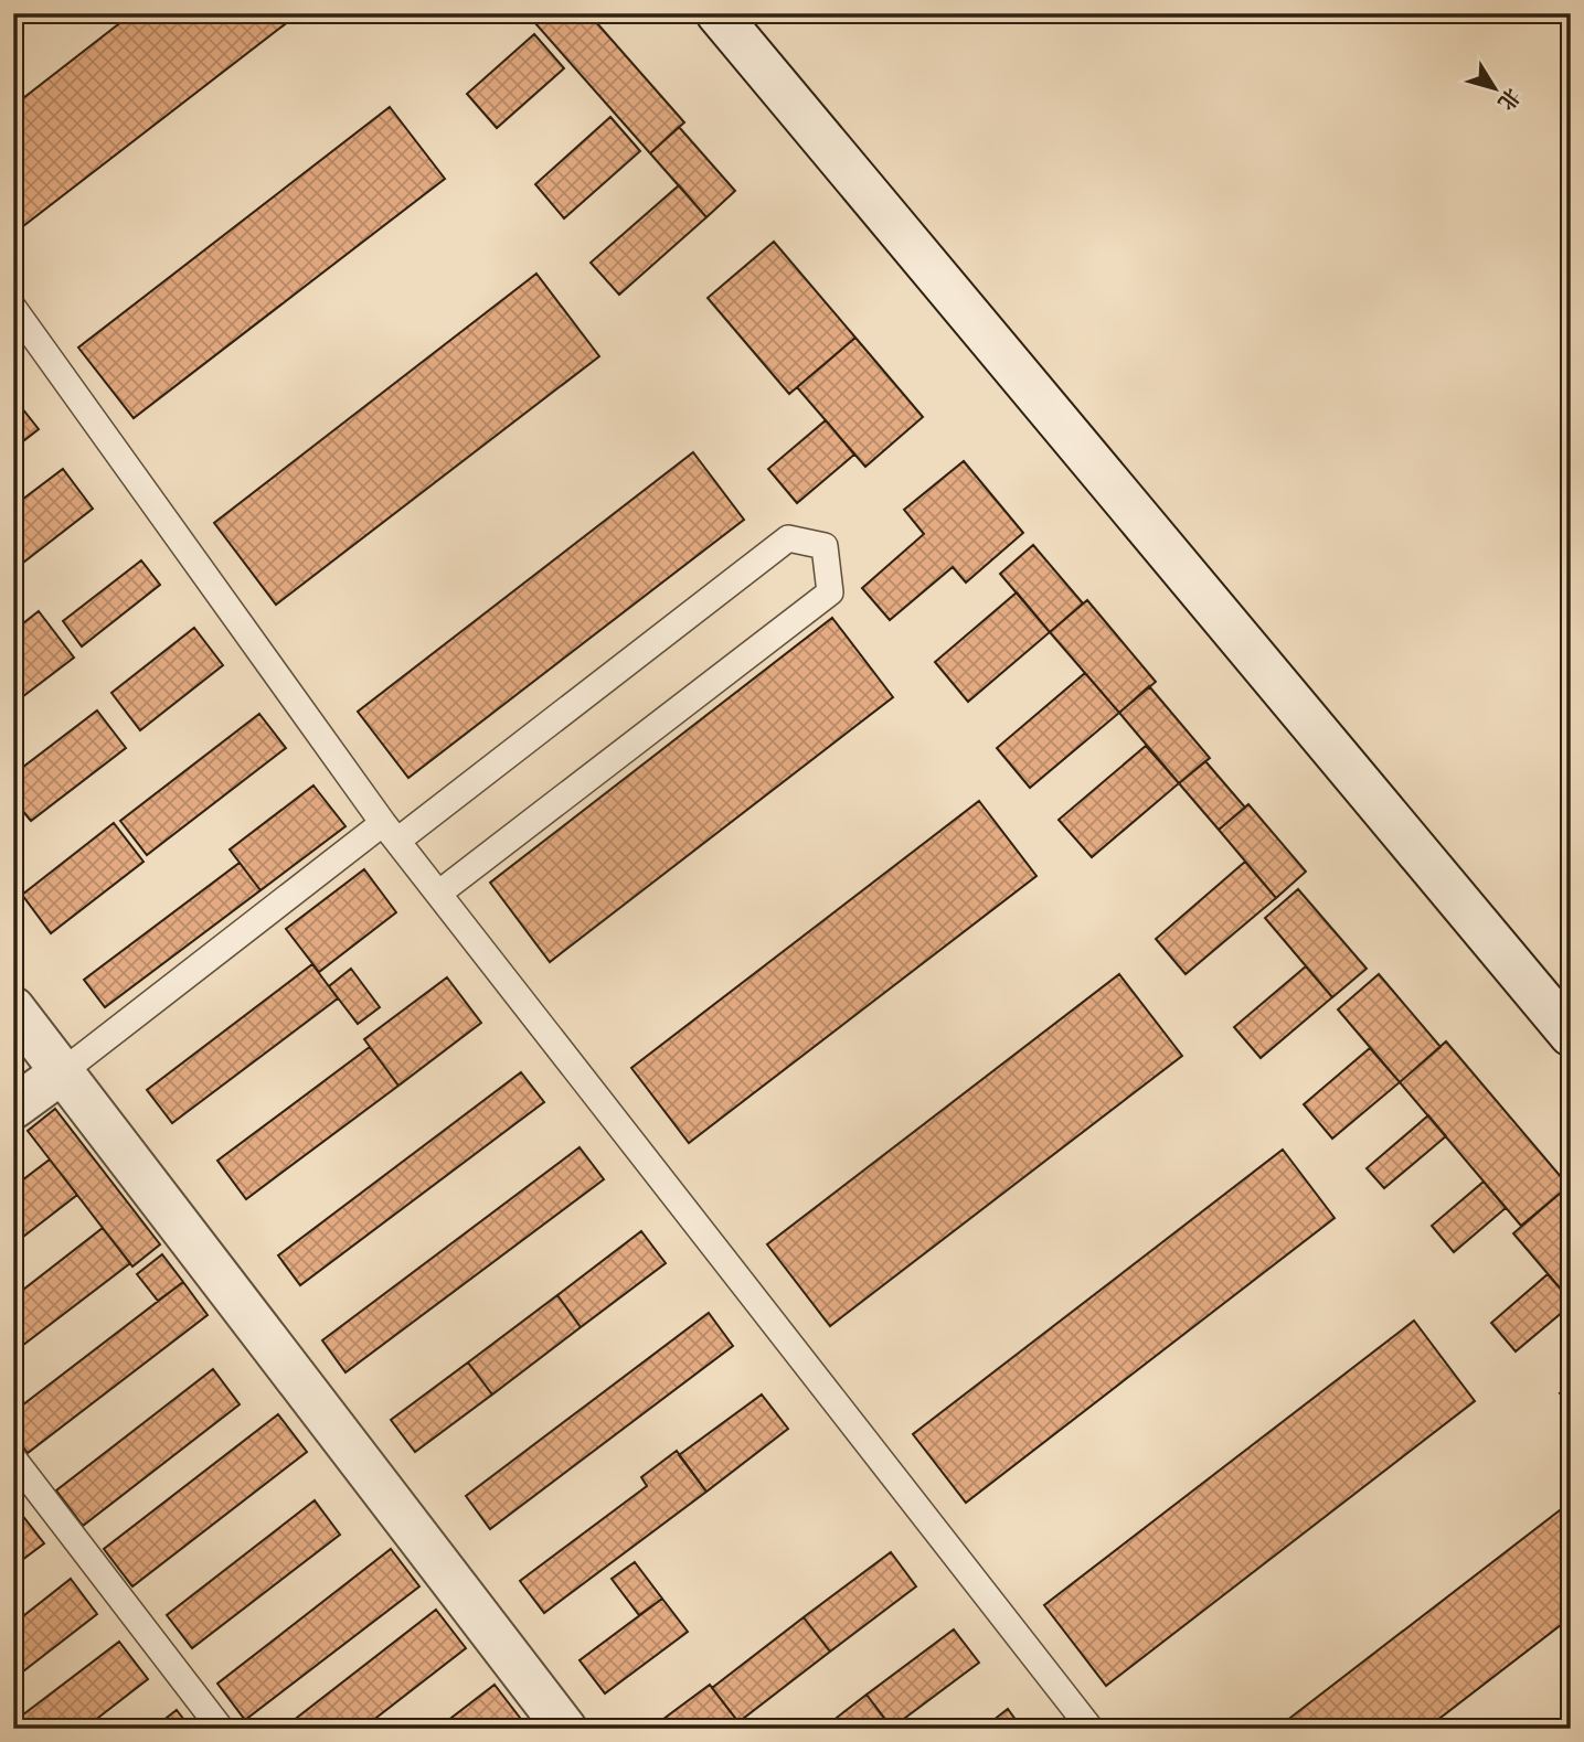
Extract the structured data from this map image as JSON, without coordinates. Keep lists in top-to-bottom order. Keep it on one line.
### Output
{"north":"bottom right"}
